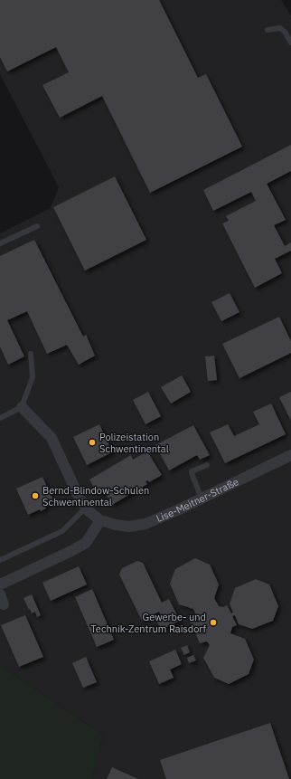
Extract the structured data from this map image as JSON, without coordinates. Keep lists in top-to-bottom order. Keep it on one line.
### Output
{"streets":{"street":["Lise-Meitner-Straße"]},"places":["Polizeistation Schwentinental","Bernd-Blindow-Schulen Schwentinental","Gewerbe- und Technik-Zentrum Raisdorf"]}
